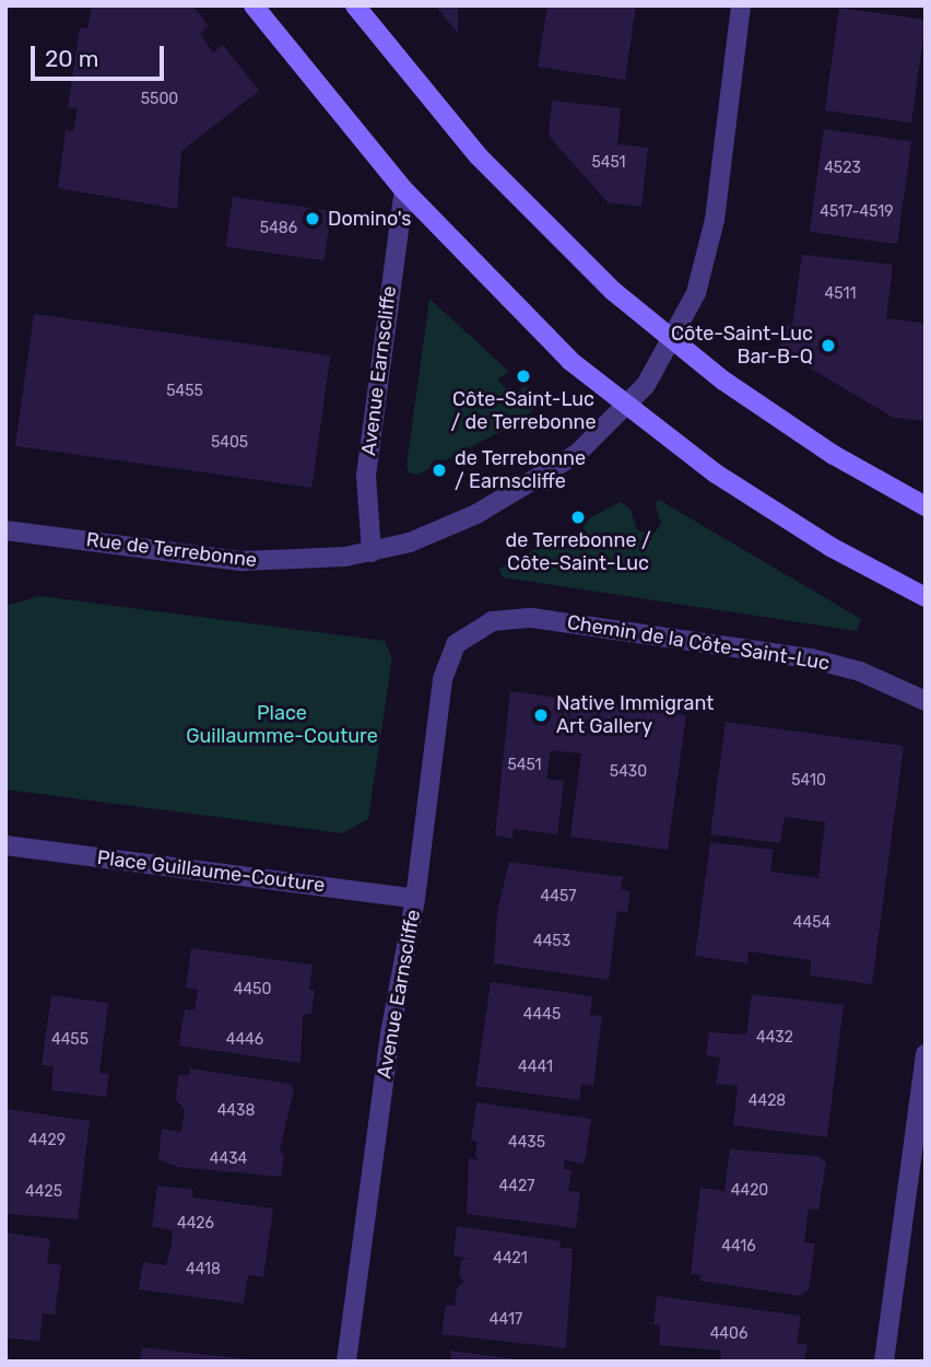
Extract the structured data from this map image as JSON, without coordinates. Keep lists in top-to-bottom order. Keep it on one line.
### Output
{"streets":{"street":["Avenue Earnscliffe","Rue de Terrebonne","Chemin de la Côte-Saint-Luc","Place Guillaume-Couture"]},"crossings":[["Avenue Earnscliffe","Rue de Terrebonne"],["Avenue Earnscliffe","Chemin de la Côte-Saint-Luc"],["Avenue Earnscliffe","Place Guillaume-Couture"]],"parks":["Place Guillaumme-Couture"],"places":["Domino's","Côte-Saint-Luc Bar-B-Q","Côte-Saint-Luc / de Terrebonne","de Terrebonne / Earnscliffe","de Terrebonne / Côte-Saint-Luc","Native Immigrant Art Gallery"],"house_numbers":["5500","5451","4523","4517-4519","5486","4511","5455","5405","5451","5430","5410","4457","4454","4453","4450","4445","4432","4455","4446","4441","4428","4438","4429","4435","4434","4427","4420","4425","4426","4416","4421","4418","4417","4406"],"scale_bar":"20 m"}
